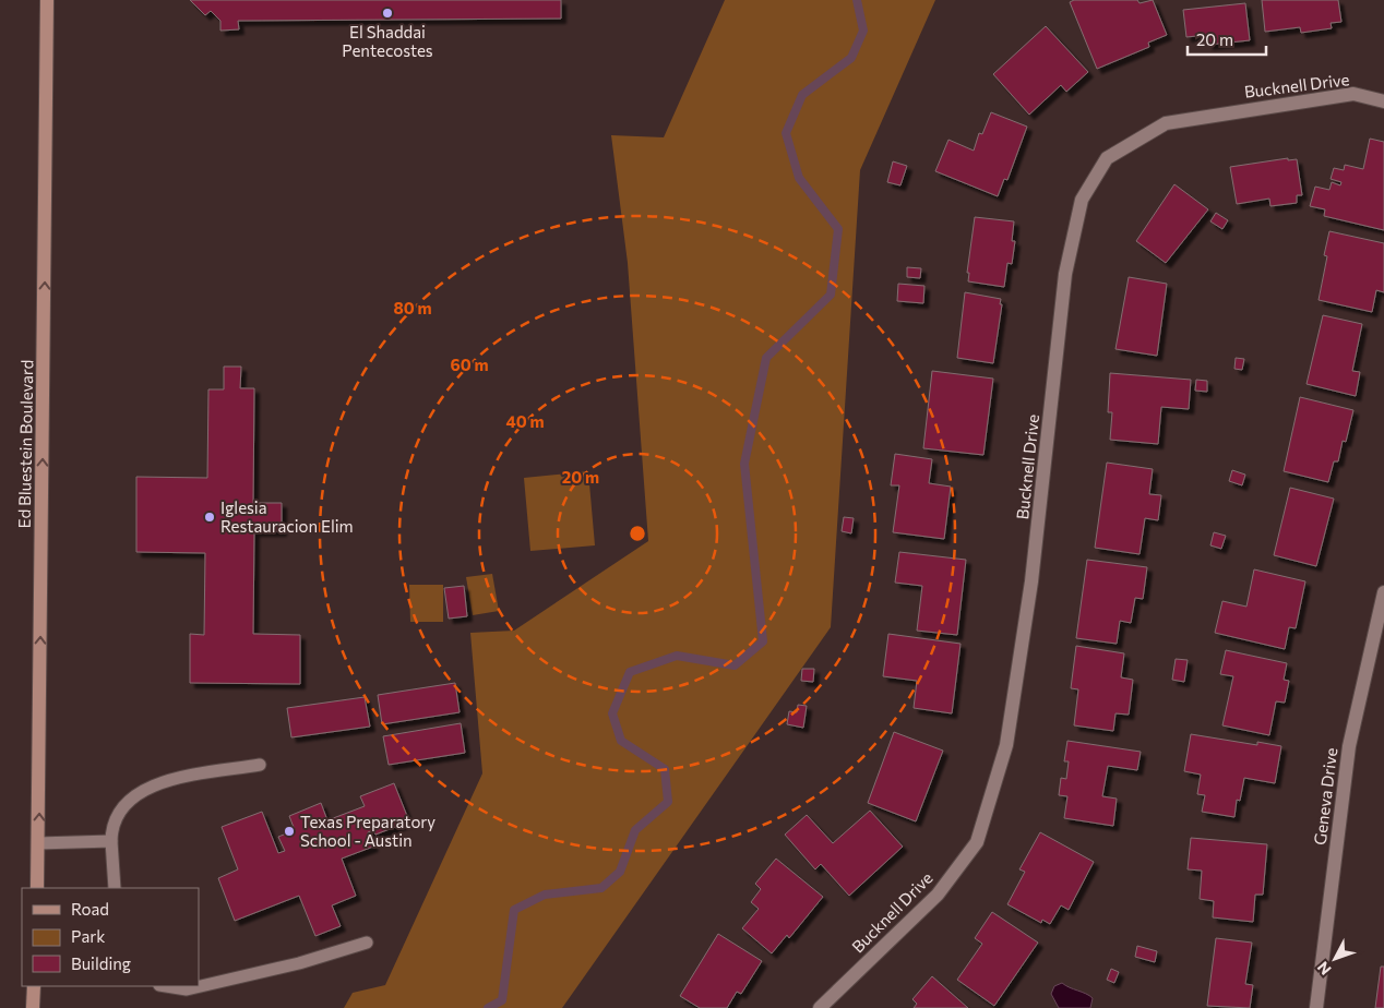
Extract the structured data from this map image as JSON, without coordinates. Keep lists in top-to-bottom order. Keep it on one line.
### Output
{"streets":{"main road":["Ed Bluestein Boulevard"],"street":["Bucknell Drive","Geneva Drive"]},"one_way":["Ed Bluestein Boulevard"],"places":["El Shaddai Pentecostes","Iglesia Restauracion Elim","Texas Preparatory School - Austin"],"legend":["Road","Park","Building"],"scale_bar":"20 m","north":"bottom left","rings":["80 m","60 m","40 m","20 m"]}
